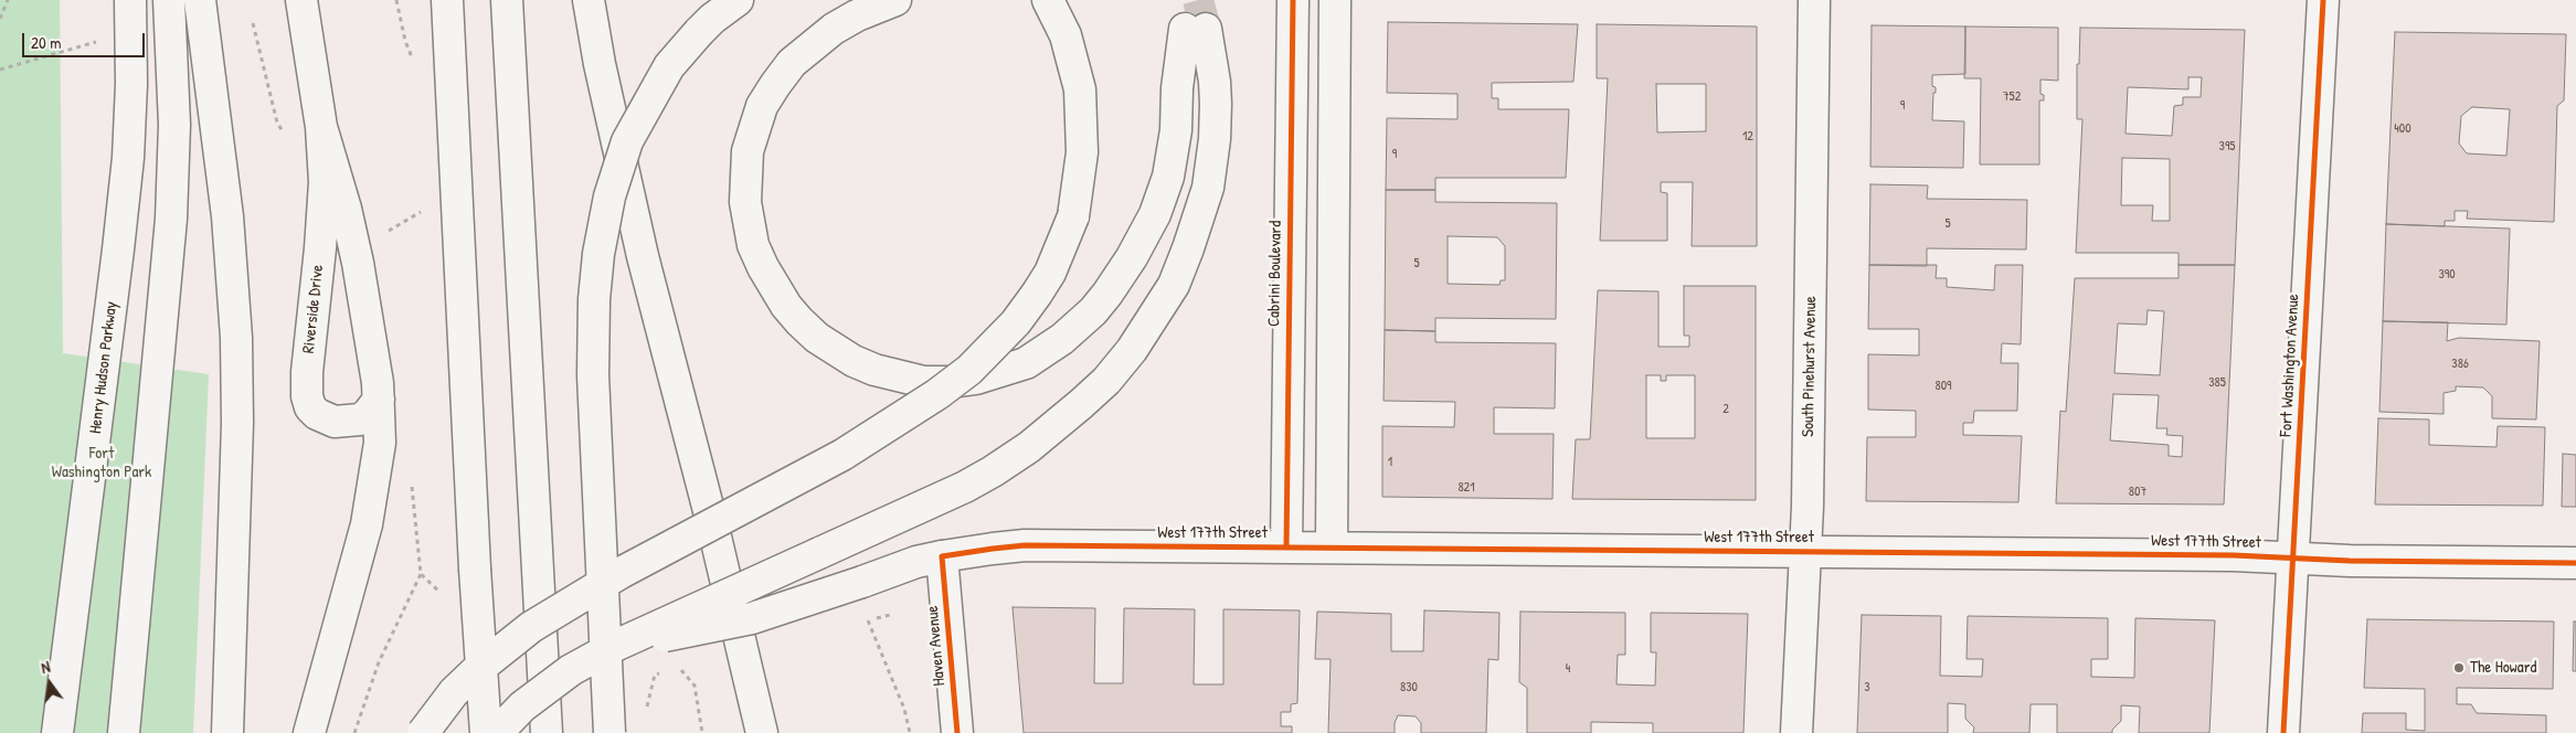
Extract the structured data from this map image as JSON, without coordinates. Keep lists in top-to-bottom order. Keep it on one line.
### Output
{"streets":{"main road":["Cabrini Boulevard","Riverside Drive","Fort Washington Avenue","South Pinehurst Avenue","Henry Hudson Parkway","West 177th Street","Haven Avenue"]},"crossings":[["Cabrini Boulevard","West 177th Street"],["Fort Washington Avenue","West 177th Street"],["South Pinehurst Avenue","West 177th Street"],["West 177th Street","Haven Avenue"]],"parks":["Fort Washington Park"],"places":["The Howard"],"house_numbers":["752","9","400","12","395","9","5","5","390","386","385","809","2","1","821","807","4","830","3"],"scale_bar":"20 m","north":"top"}
